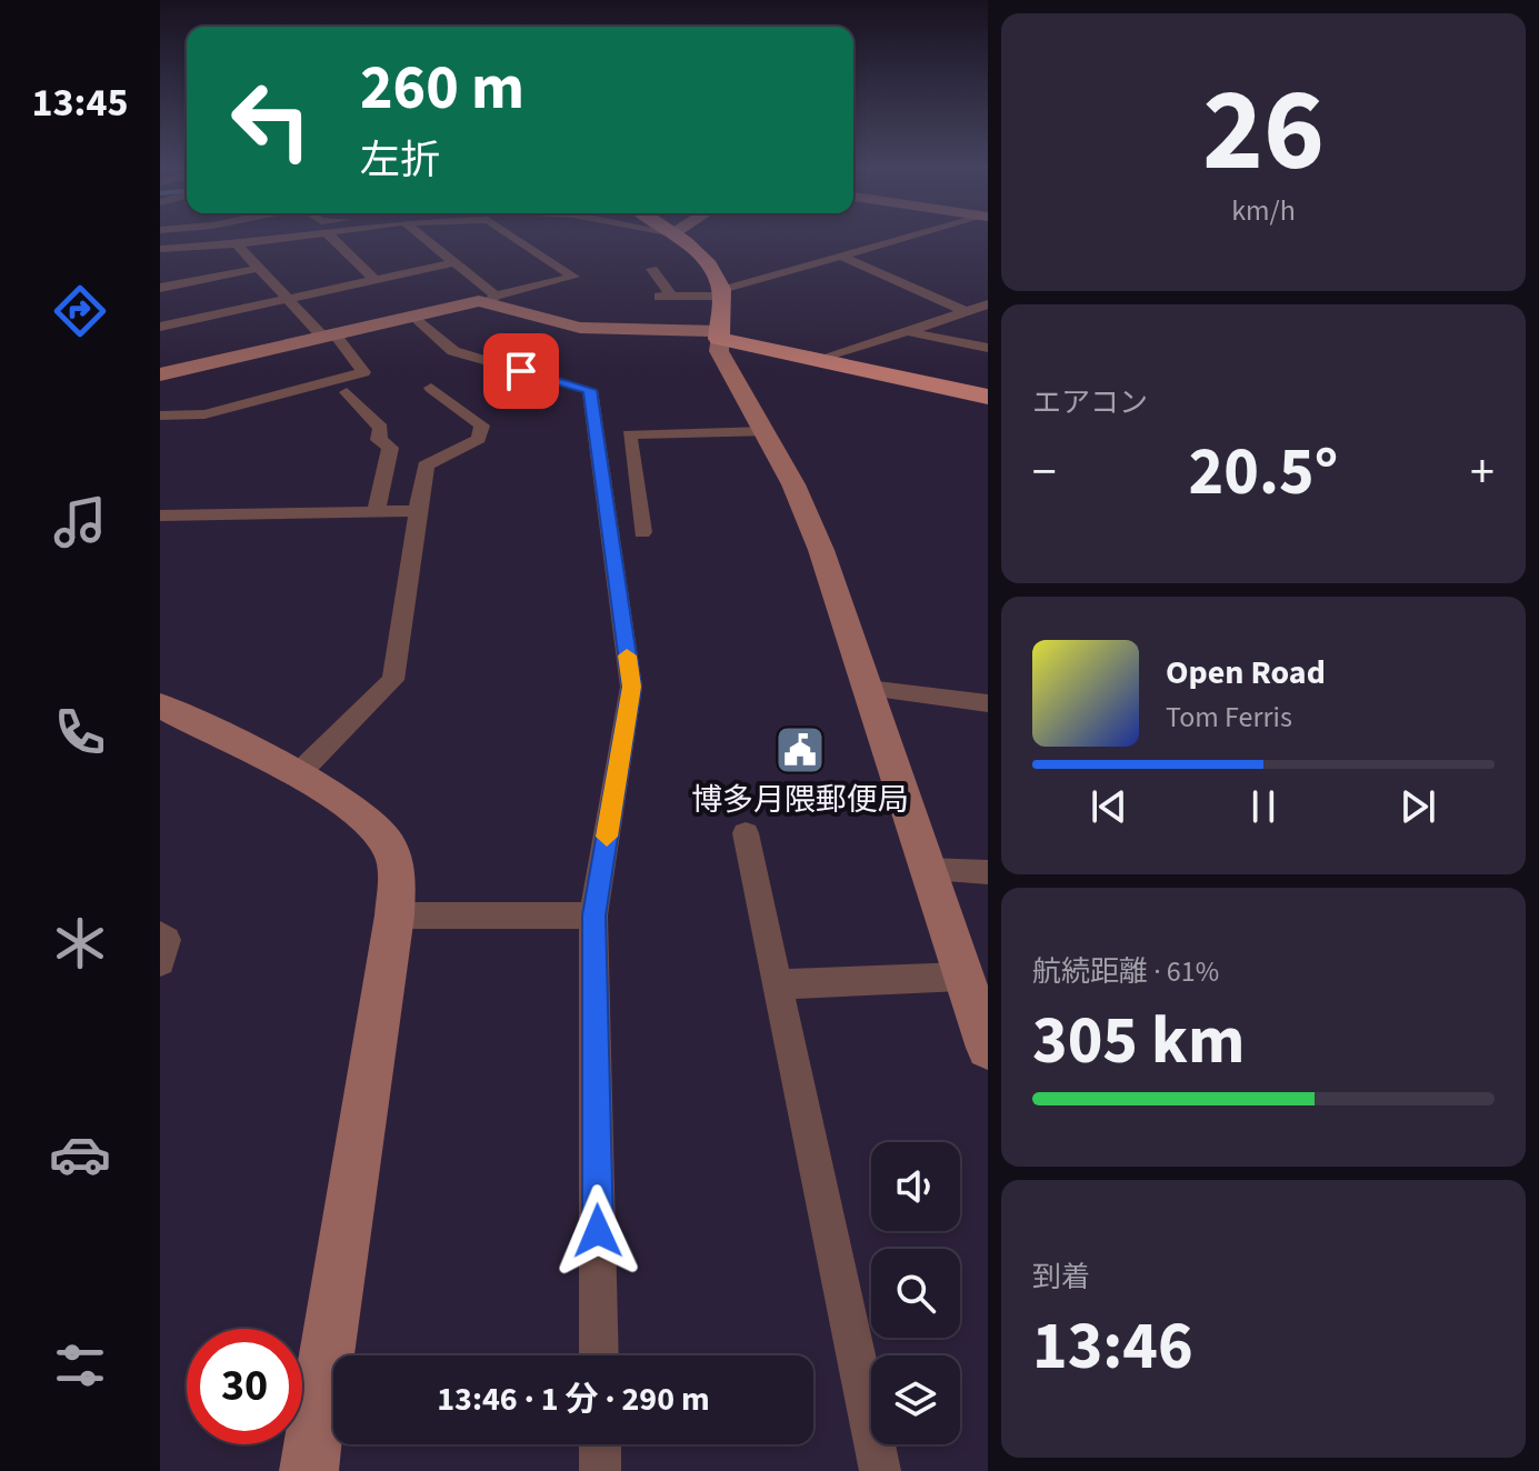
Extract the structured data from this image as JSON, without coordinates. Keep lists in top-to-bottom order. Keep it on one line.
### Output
{"places":{"public building":["博多月隈郵便局"]},"page":{"tabs":"13:45","tile":[["26","km/h"],"エアコン",["航続距離 · 61%","305 km"],["到着","13:46"]],"turn":["260 m","左折"],"heat":["−","20.5°","+"],"song":["Open Road","Tom Ferris"],"limit":"30","trip":"13:46 · 1 分 · 290 m"}}
